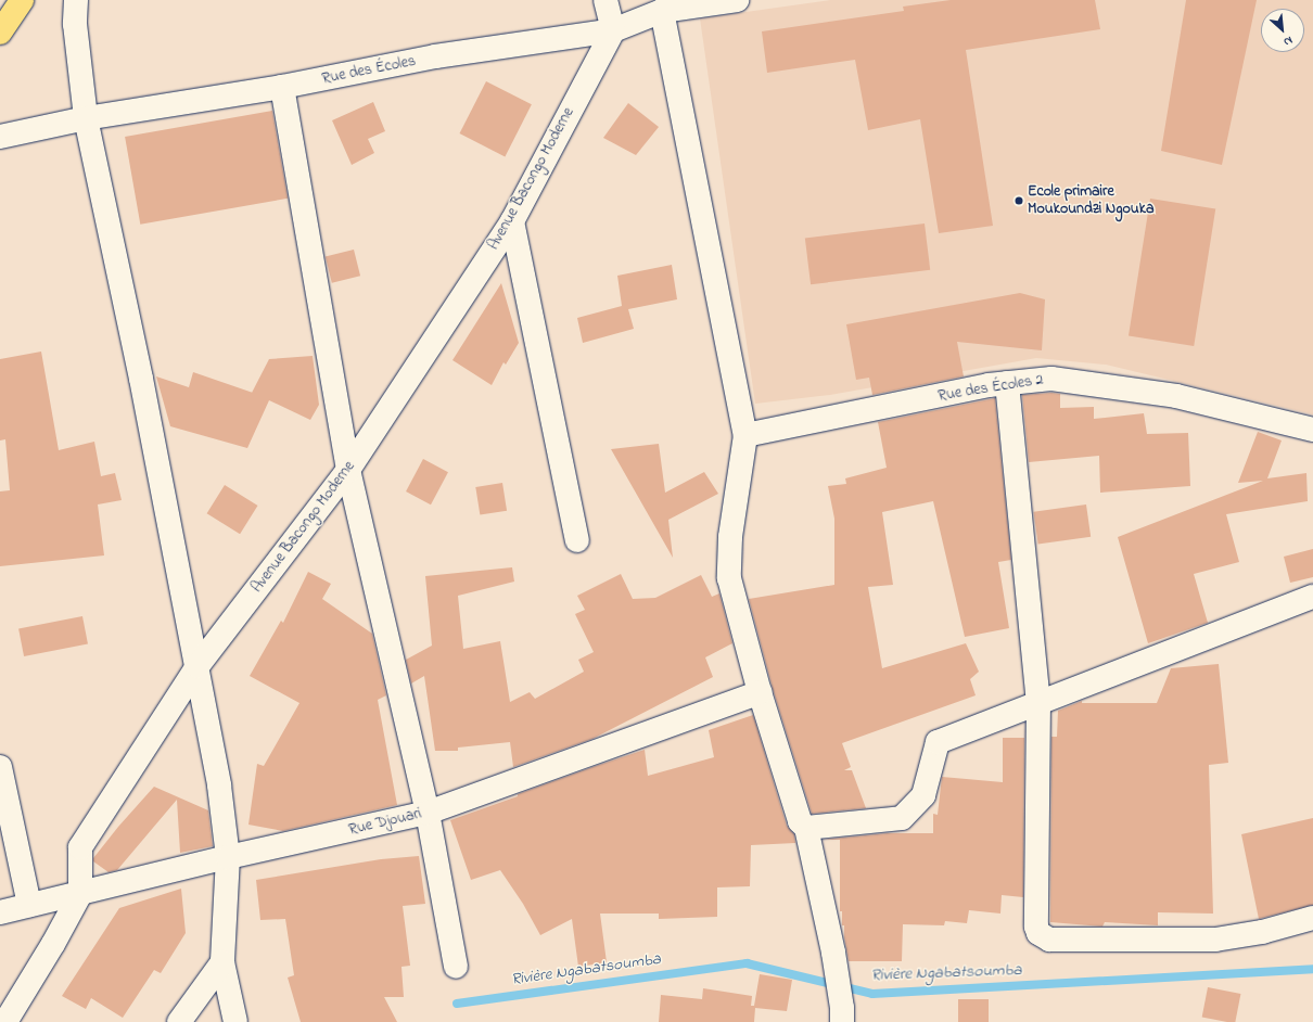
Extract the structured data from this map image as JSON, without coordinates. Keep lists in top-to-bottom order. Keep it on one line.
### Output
{"streets":{"street":["Rue des Écoles","Avenue Bacongo Moderne","Rue des Écoles 2","Rue Djouari"]},"crossings":[["Rue des Écoles","Avenue Bacongo Moderne"],["Avenue Bacongo Moderne","Rue Djouari"]],"water":["Rivière Ngabatsoumba"],"places":["Ecole primaire Moukoundzi Ngouka"],"north":"bottom right"}
